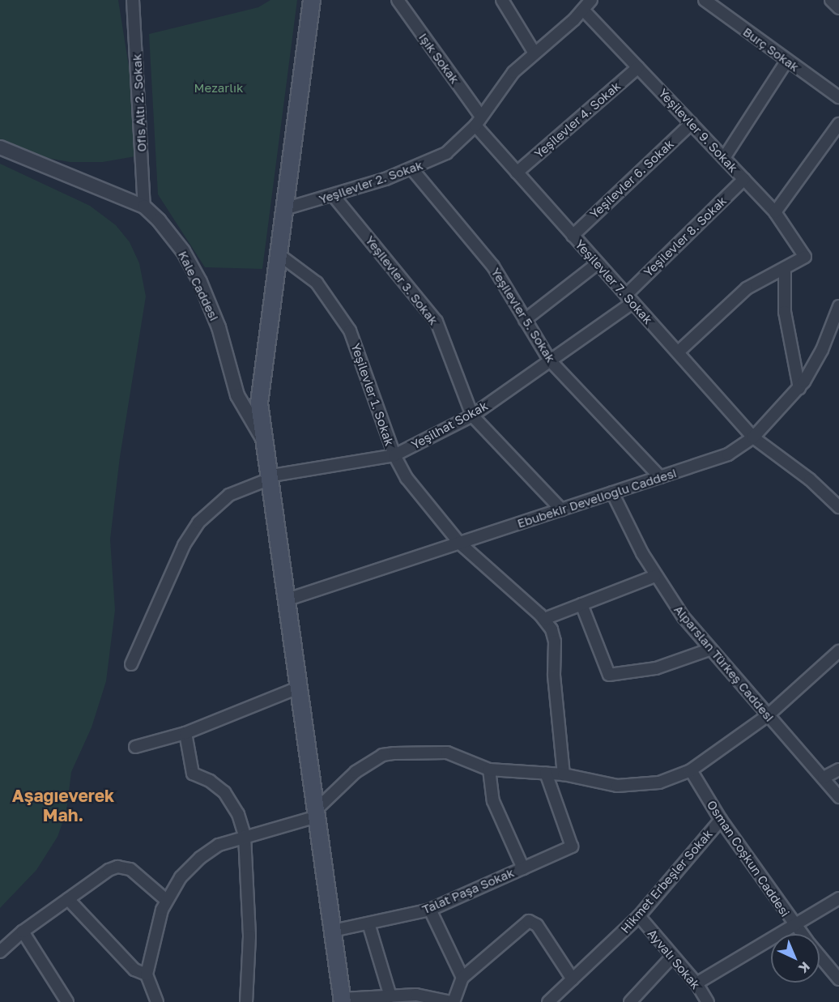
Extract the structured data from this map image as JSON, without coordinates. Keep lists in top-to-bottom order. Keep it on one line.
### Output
{"streets":{"street":["Burç Sokak","Işık Sokak","Ofis Altı 2. Sokak","Yeşilevler 4. Sokak","Yeşilevler 9. Sokak","Yeşilevler 6. Sokak","Yeşilevler 2. Sokak","Yeşilevler 8. Sokak","Yeşilevler 3. Sokak","Yeşilevler 7. Sokak","Kale Caddesi","Yeşilevler 5. Sokak","Yeşilevler 1. Sokak","Yeşilhat Sokak","Ebubekir Develioğlu Caddesi","Alparslan Türkeş Caddesi","Osman Coşkun Caddesi","Hikmet Erbeşler Sokak","Talat Paşa Sokak","Ayvalı Sokak"]},"crossings":[["Işık Sokak","Yeşilevler 2. Sokak"],["Işık Sokak","Yeşilevler 7. Sokak"],["Ofis Altı 2. Sokak","Kale Caddesi"],["Yeşilevler 4. Sokak","Yeşilevler 9. Sokak"],["Yeşilevler 4. Sokak","Yeşilevler 7. Sokak"],["Yeşilevler 9. Sokak","Yeşilevler 6. Sokak"],["Yeşilevler 9. Sokak","Yeşilevler 2. Sokak"],["Yeşilevler 9. Sokak","Yeşilevler 8. Sokak"],["Yeşilevler 6. Sokak","Yeşilevler 7. Sokak"],["Yeşilevler 2. Sokak","Yeşilevler 3. Sokak"],["Yeşilevler 2. Sokak","Yeşilevler 7. Sokak"],["Yeşilevler 2. Sokak","Yeşilevler 5. Sokak"],["Yeşilevler 8. Sokak","Yeşilevler 7. Sokak"],["Yeşilevler 8. Sokak","Yeşilhat Sokak"],["Yeşilevler 3. Sokak","Yeşilhat Sokak"],["Yeşilevler 3. Sokak","Ebubekir Develioğlu Caddesi"],["Yeşilevler 7. Sokak","Yeşilhat Sokak"],["Yeşilevler 7. Sokak","Ebubekir Develioğlu Caddesi"],["Yeşilevler 5. Sokak","Yeşilhat Sokak"],["Yeşilevler 5. Sokak","Ebubekir Develioğlu Caddesi"],["Yeşilevler 1. Sokak","Yeşilhat Sokak"],["Yeşilevler 1. Sokak","Ebubekir Develioğlu Caddesi"],["Ebubekir Develioğlu Caddesi","Alparslan Türkeş Caddesi"],["Osman Coşkun Caddesi","Hikmet Erbeşler Sokak"],["Hikmet Erbeşler Sokak","Ayvalı Sokak"]],"districts":["Aşağıeverek Mah."],"parks":["Mezarlık"],"north":"bottom right"}
